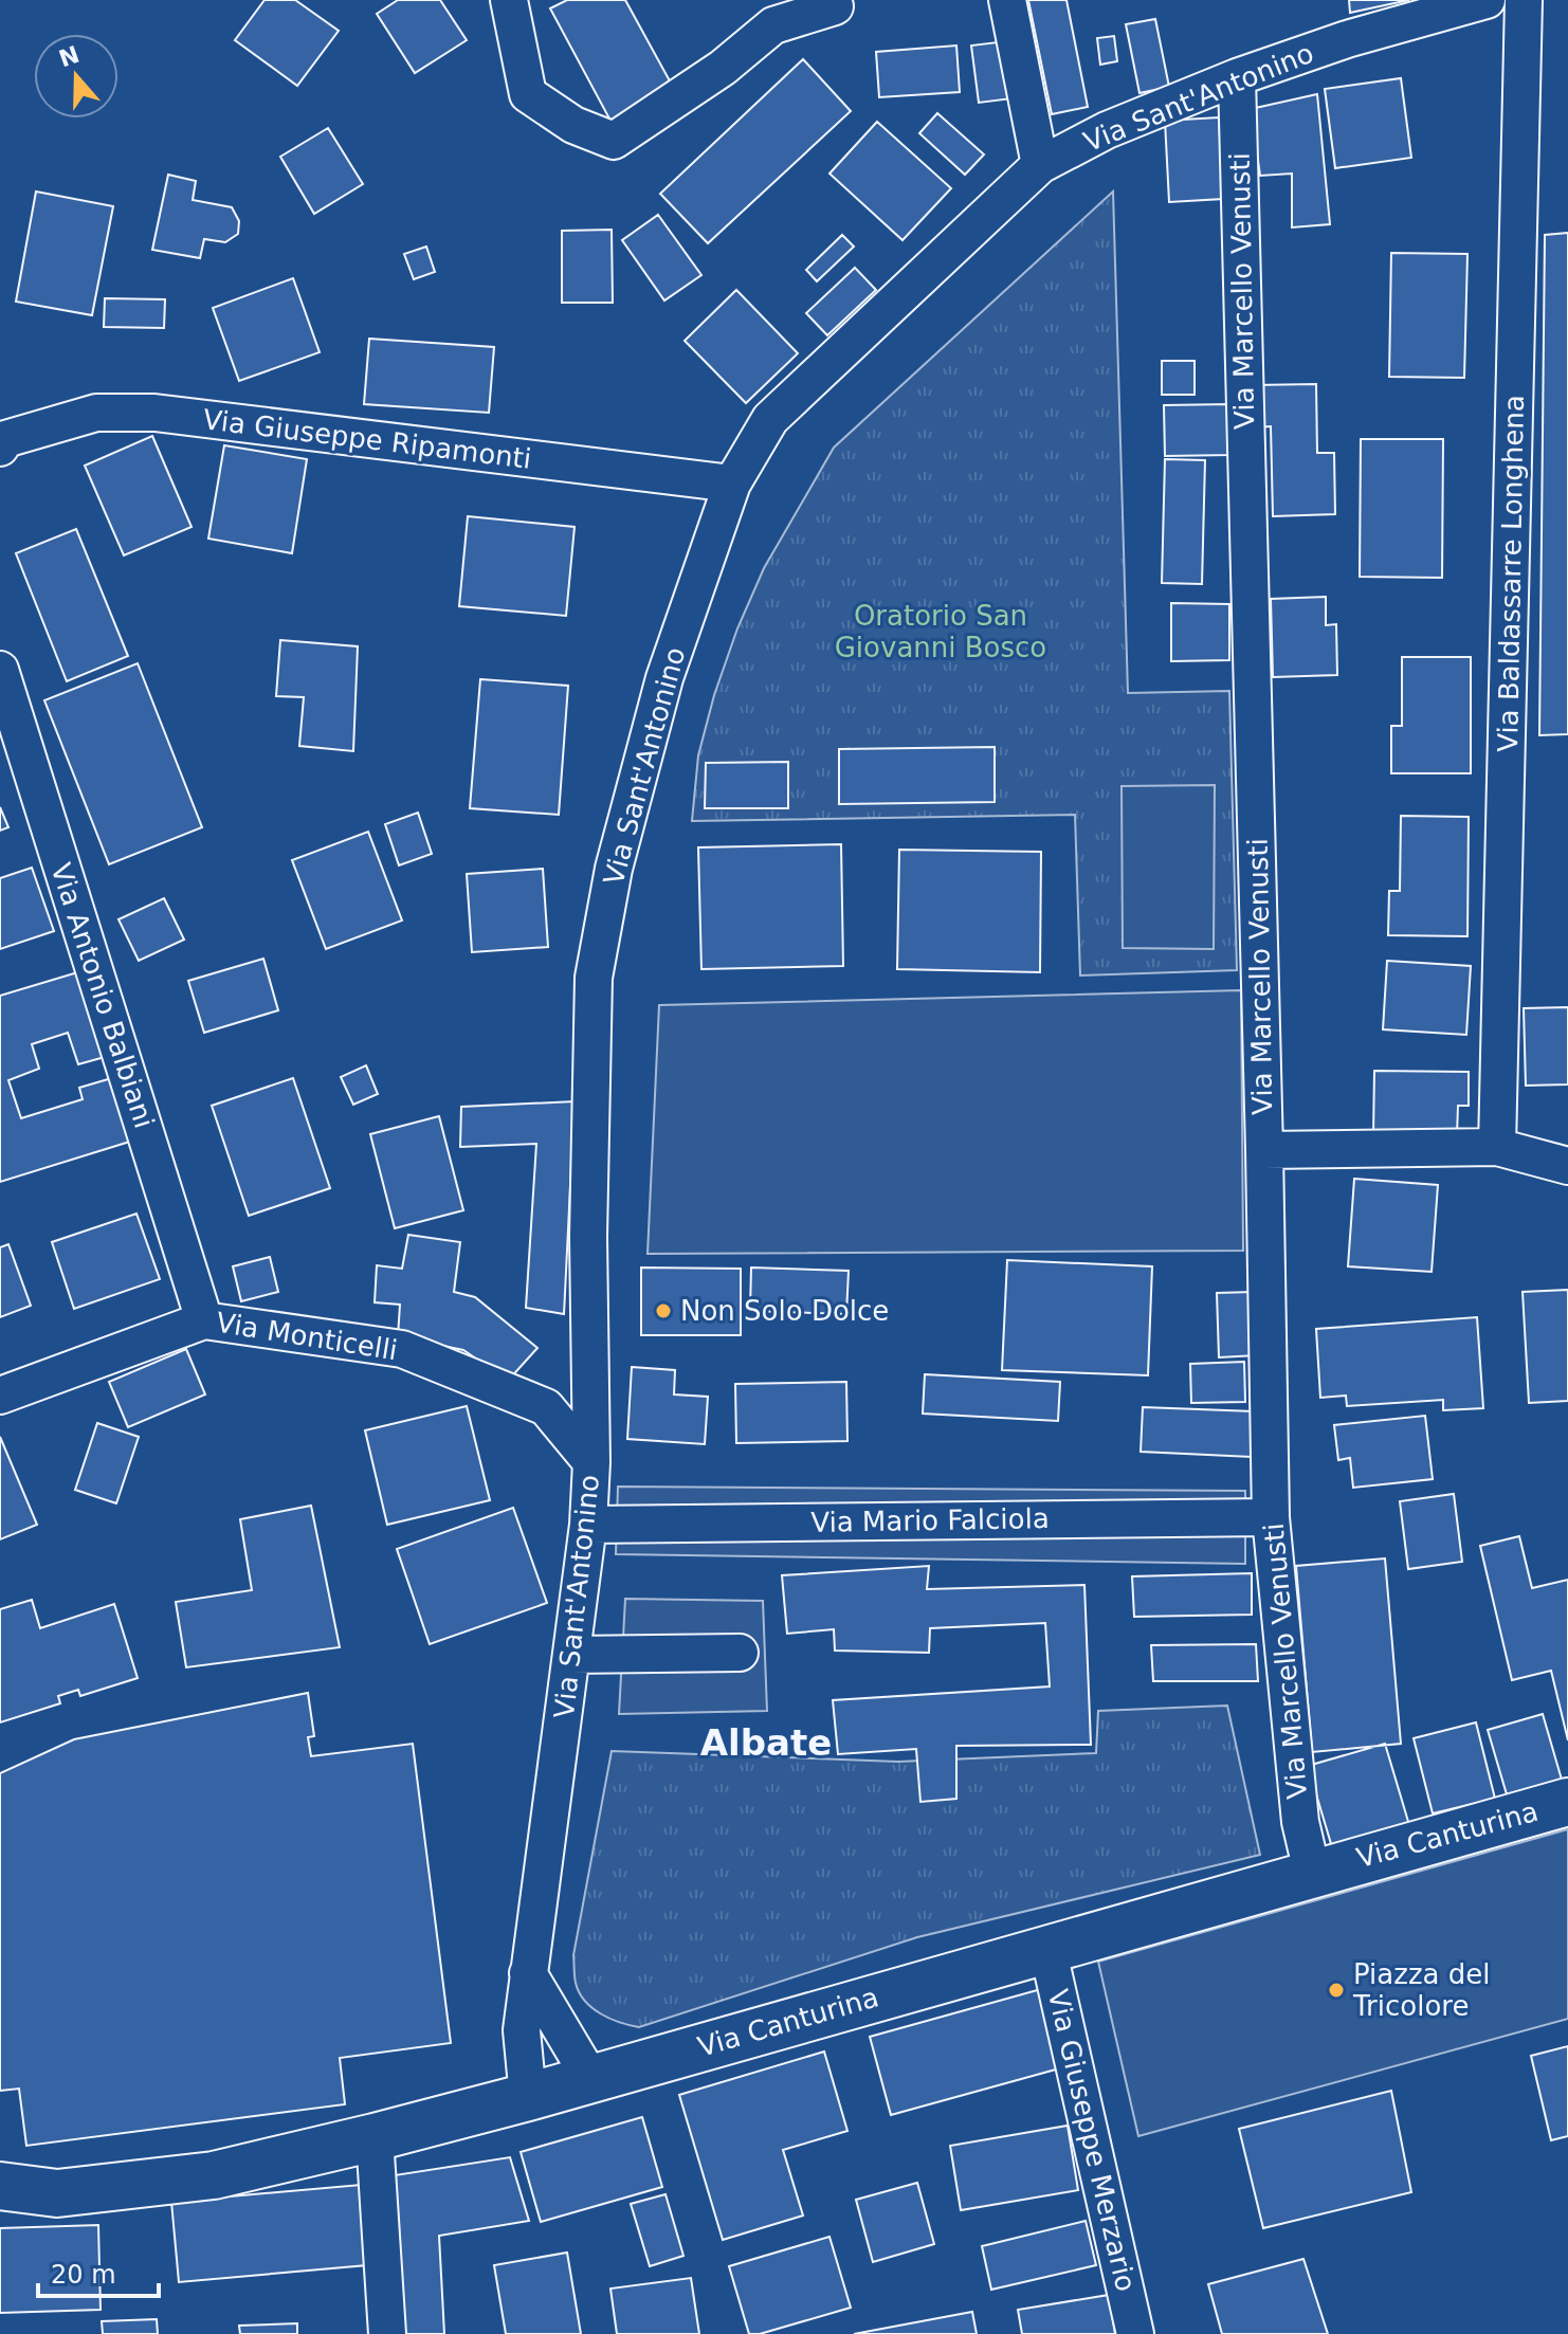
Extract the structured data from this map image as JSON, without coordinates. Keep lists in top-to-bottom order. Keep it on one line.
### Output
{"streets":{"main road":["Via Canturina"],"street":["Via Sant'Antonino","Via Marcello Venusti","Via Giuseppe Ripamonti","Via Baldassarre Longhena","Via Antonio Balbiani","Via Monticelli","Via Mario Falciola","Via Giuseppe Merzario"]},"crossings":[["Via Sant'Antonino","Via Marcello Venusti"],["Via Sant'Antonino","Via Giuseppe Ripamonti"],["Via Sant'Antonino","Via Monticelli"],["Via Sant'Antonino","Via Mario Falciola"],["Via Sant'Antonino","Via Canturina"],["Via Marcello Venusti","Via Mario Falciola"],["Via Marcello Venusti","Via Canturina"],["Via Antonio Balbiani","Via Monticelli"],["Via Canturina","Via Giuseppe Merzario"]],"districts":["Albate"],"parks":["Oratorio San Giovanni Bosco"],"places":["Non Solo Dolce","Piazza del Tricolore"],"scale_bar":"20 m","north":"top"}
